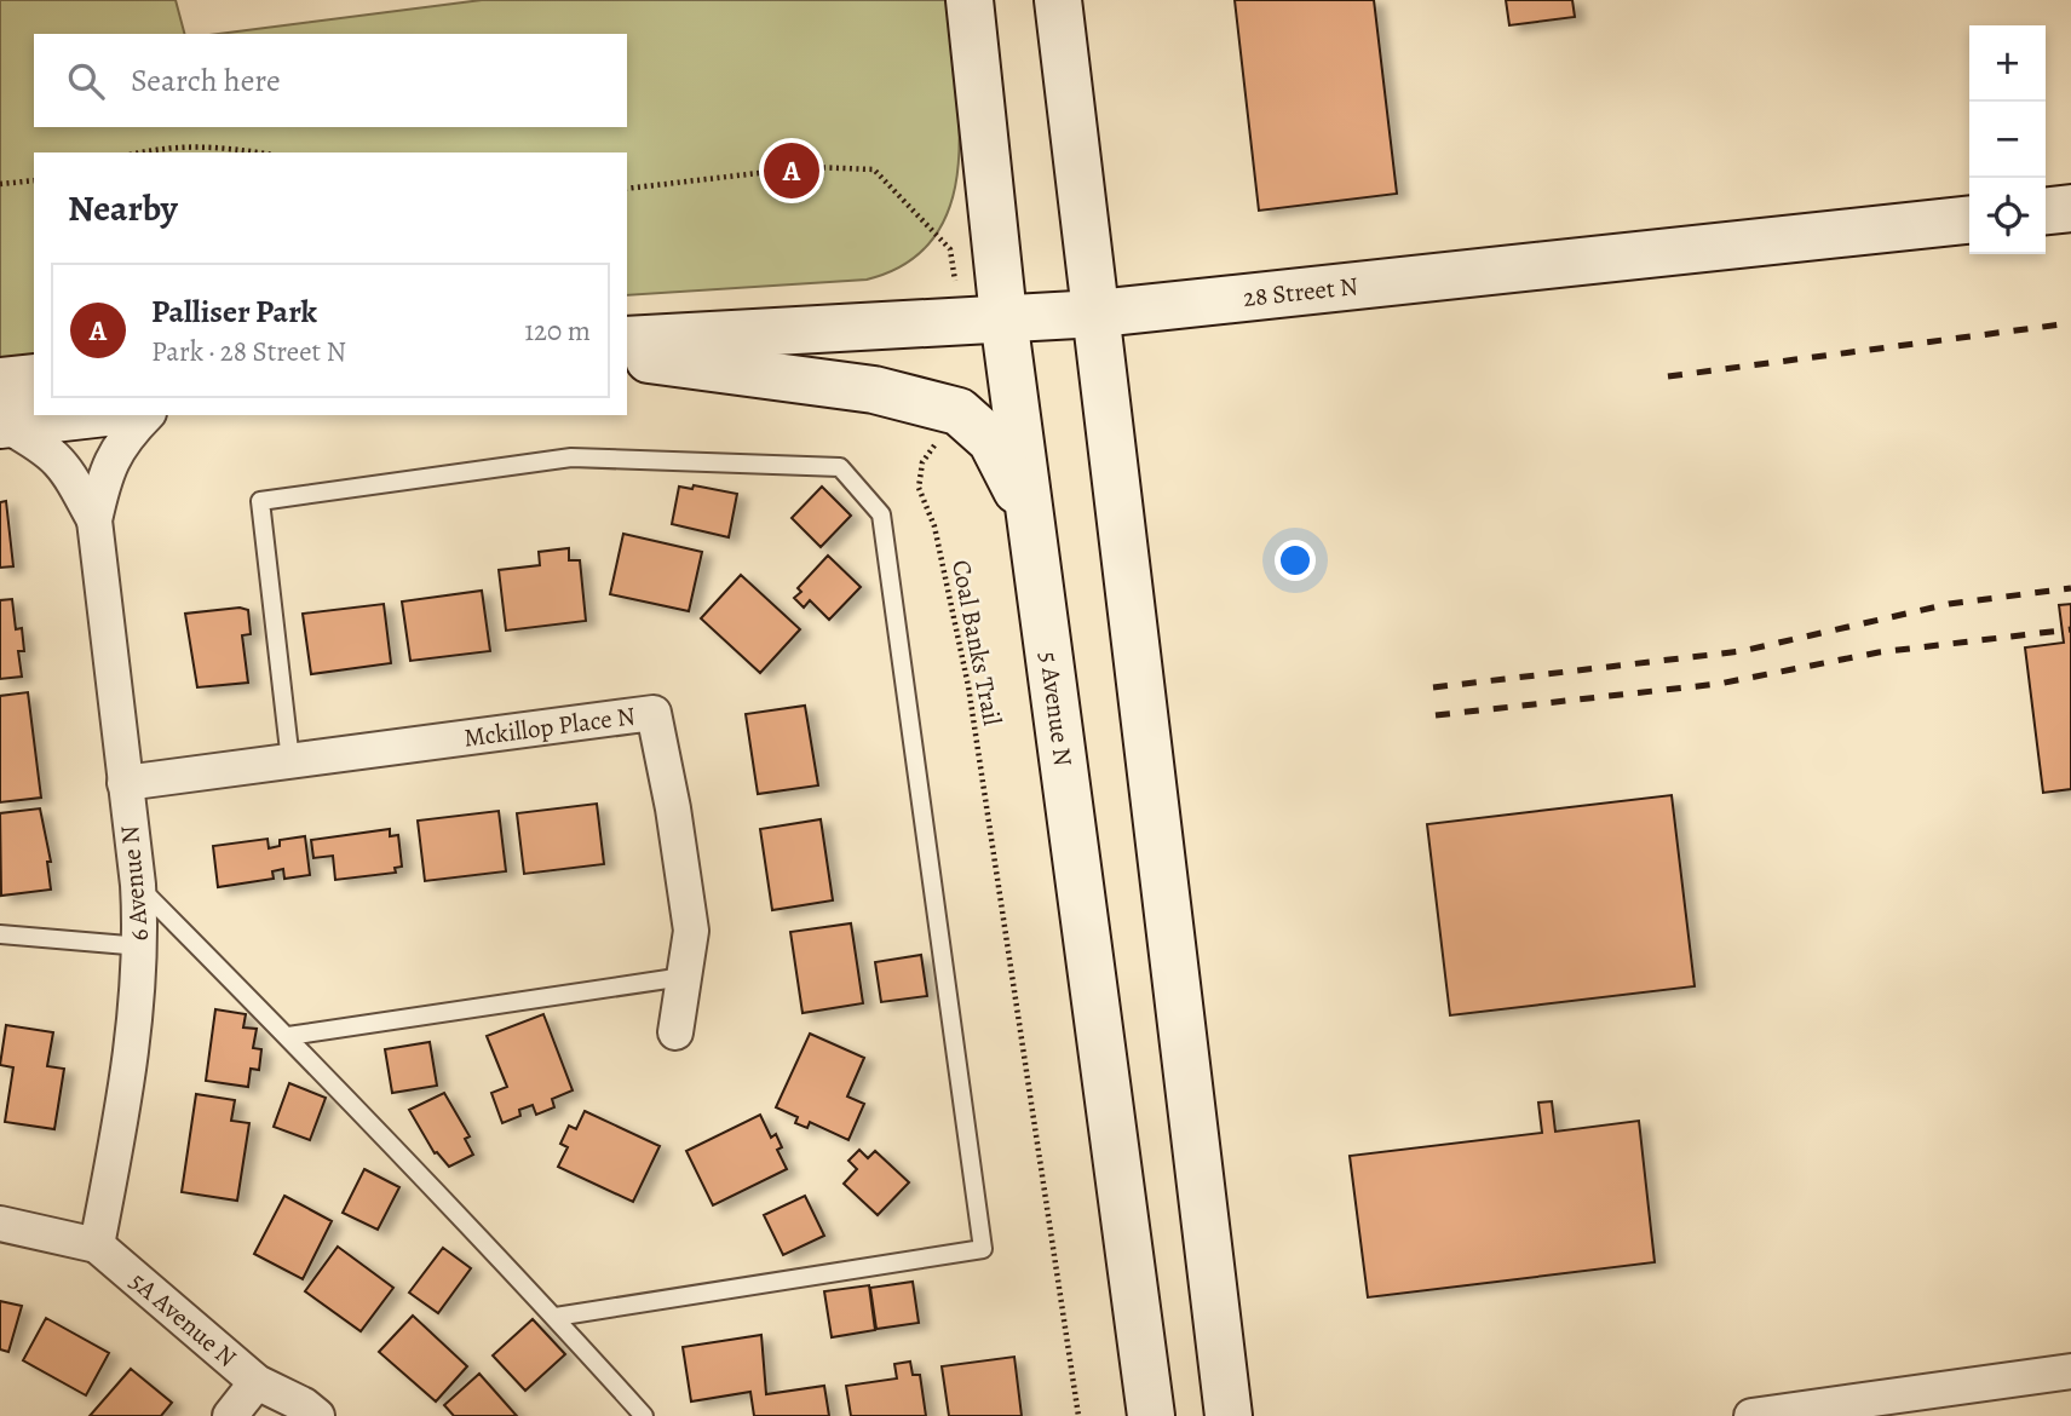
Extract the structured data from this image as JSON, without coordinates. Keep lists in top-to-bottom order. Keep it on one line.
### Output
{"streets":{"main road":["28 Street N","5 Avenue N"],"street":["Mckillop Place N","6 Avenue N","5A Avenue N"],"path":["Coal Banks Trail"]},"crossings":[["28 Street N","5 Avenue N"],["Mckillop Place N","6 Avenue N"],["6 Avenue N","5A Avenue N"]],"page":{"map_buttons":["+","−"],"search":"Search here","pins":"A","heading":"Nearby","list":[{"mark":"A","name":"Palliser Park","note":"Park · 28 Street N","value":"120 m"}]}}
